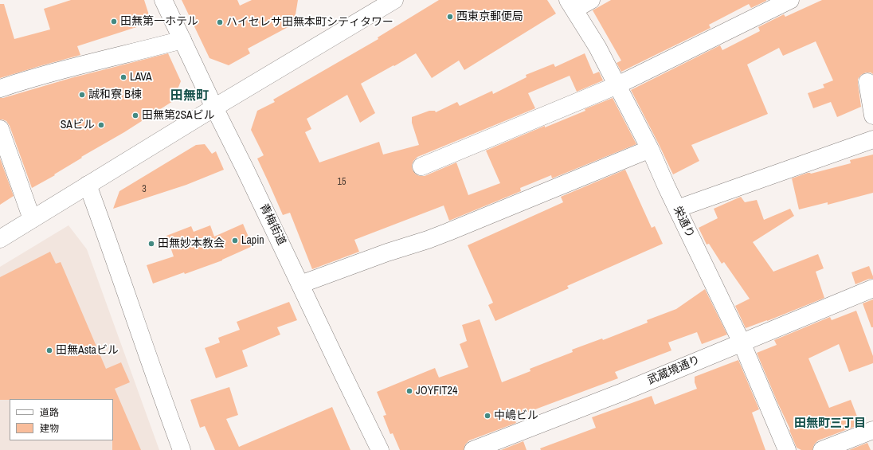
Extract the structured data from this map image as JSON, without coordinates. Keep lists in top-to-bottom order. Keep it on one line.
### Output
{"streets":{"street":["栄通り","青梅街道","武蔵境通り"]},"crossings":[["栄通り","武蔵境通り"]],"districts":["田無町","田無町三丁目"],"places":["西東京郵便局","田無第一ホテル","ハイセレサ田無本町シティタワー","LAVA","誠和寮 B棟","田無第2SAビル","SAビル","Lapin","田無妙本教会","田無Astaビル","JOYFIT24","中嶋ビル"],"house_numbers":["15","3"],"legend":["道路","建物"]}
